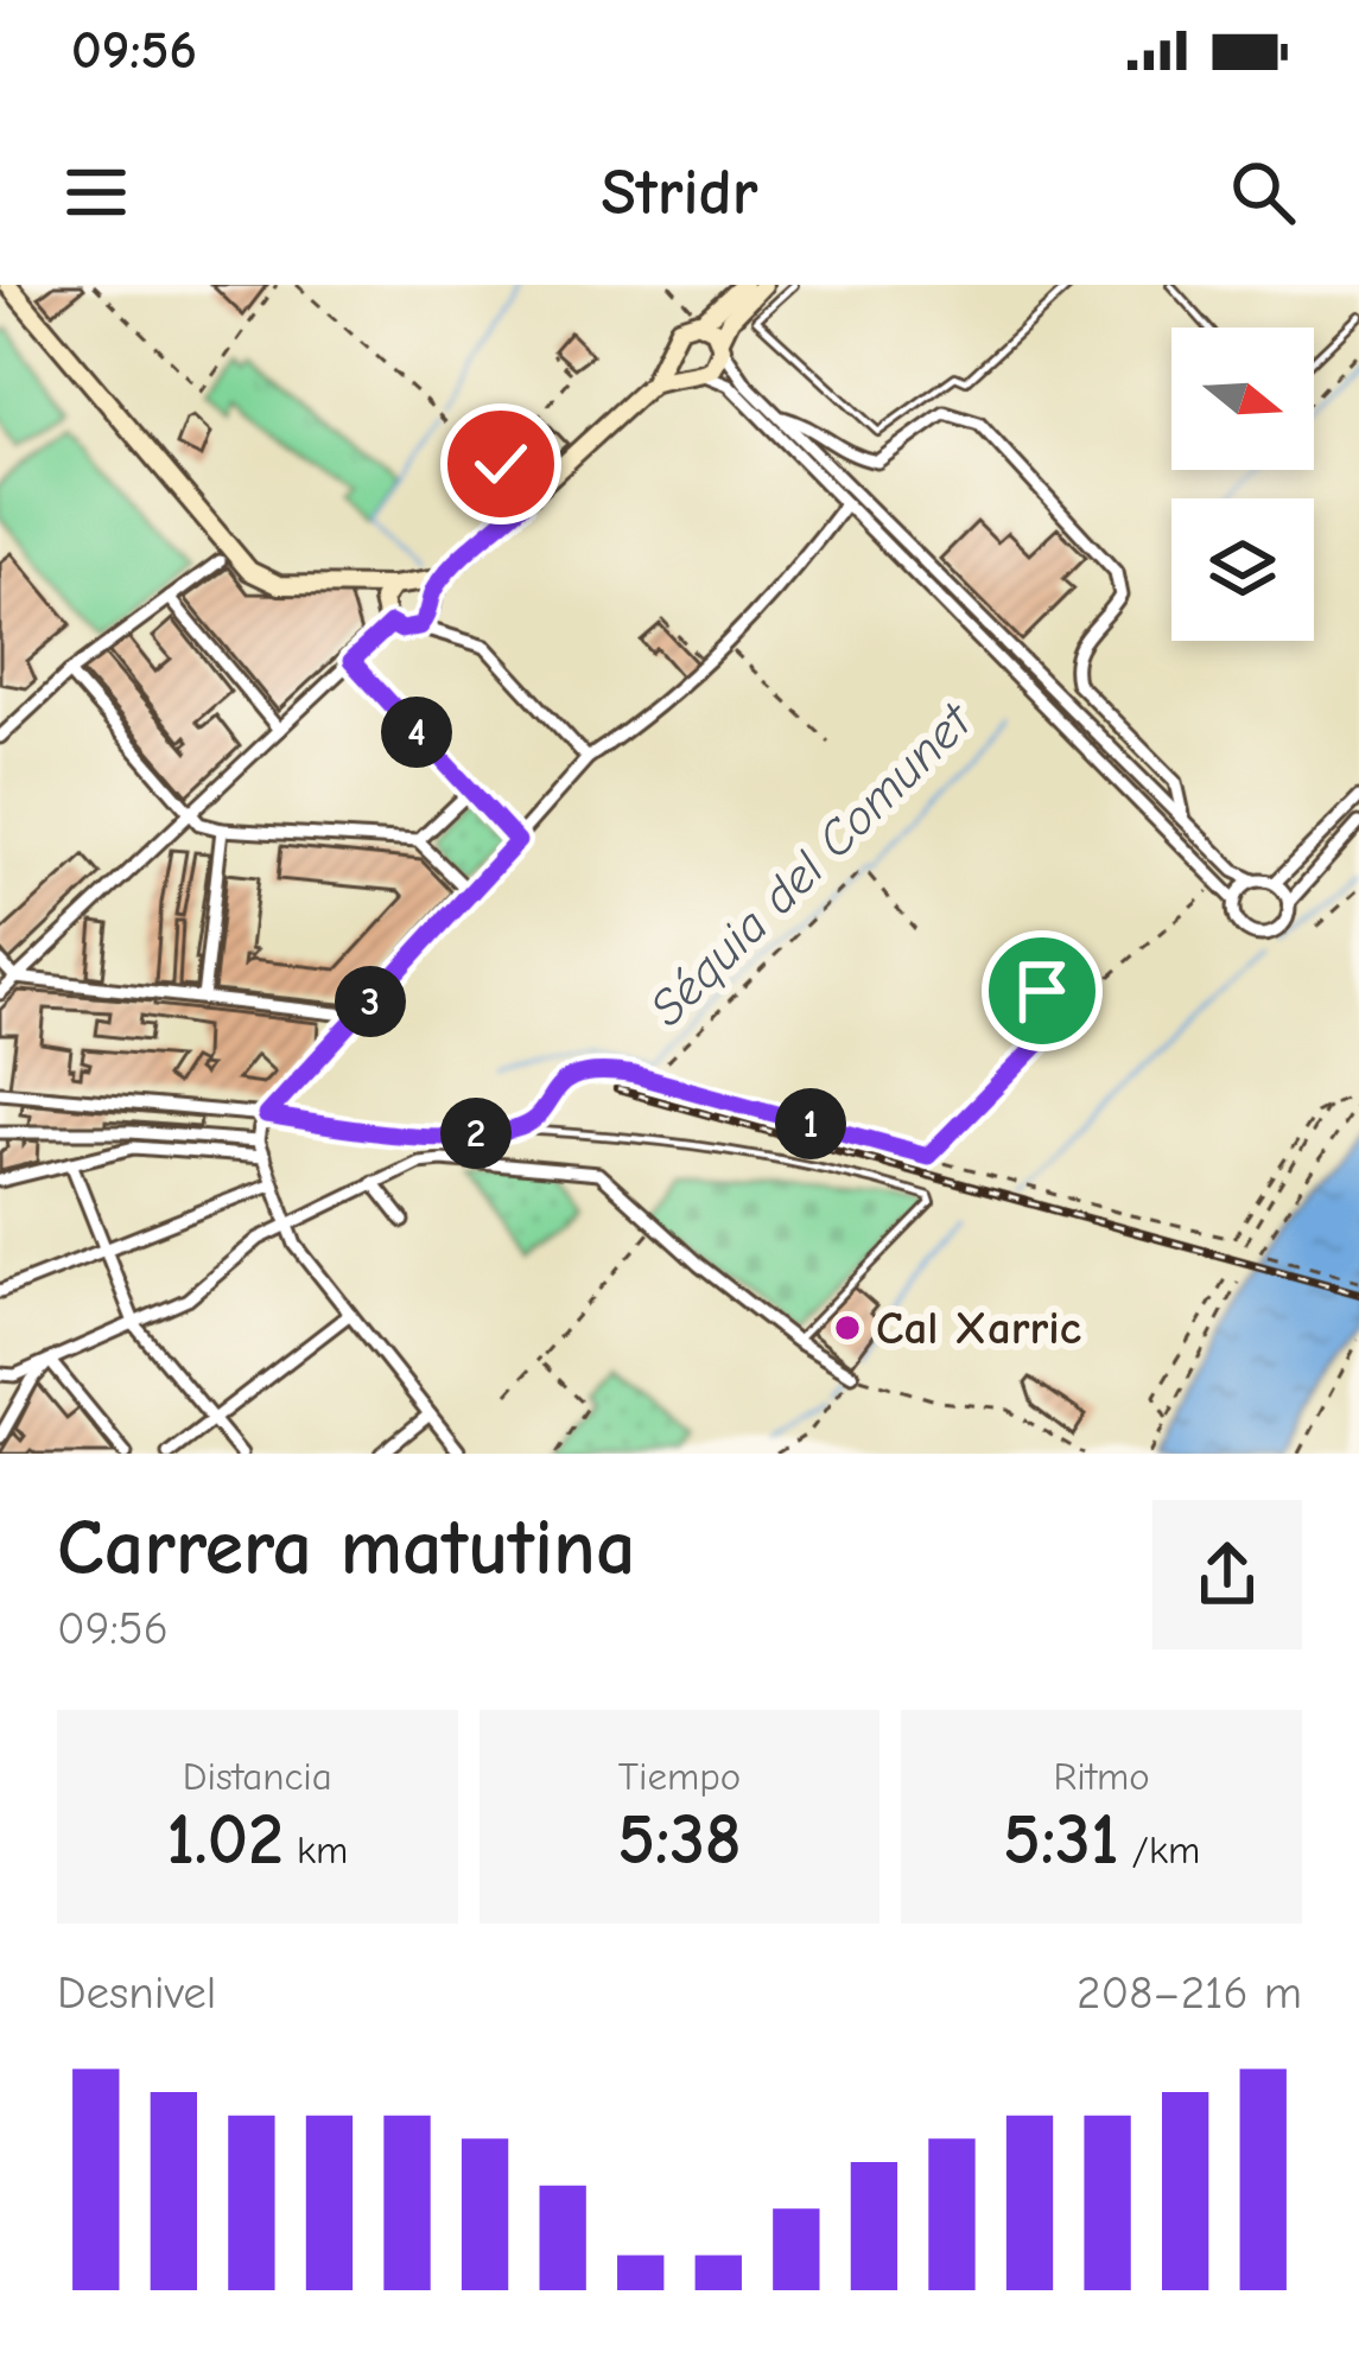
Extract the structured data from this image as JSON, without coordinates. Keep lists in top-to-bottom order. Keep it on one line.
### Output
{"water":["Séquia del Comunet"],"places":["Cal Xarric"],"north":"right","page":{"status":"09:56","header":"Stridr","pins":["4","3","1","2"],"heading":["Carrera matutina","09:56"],"stats":[["Distancia","1.02 km"],["Tiempo","5:38"],["Ritmo","5:31 /km"]],"chart":["Desnivel","208–216 m"]}}
